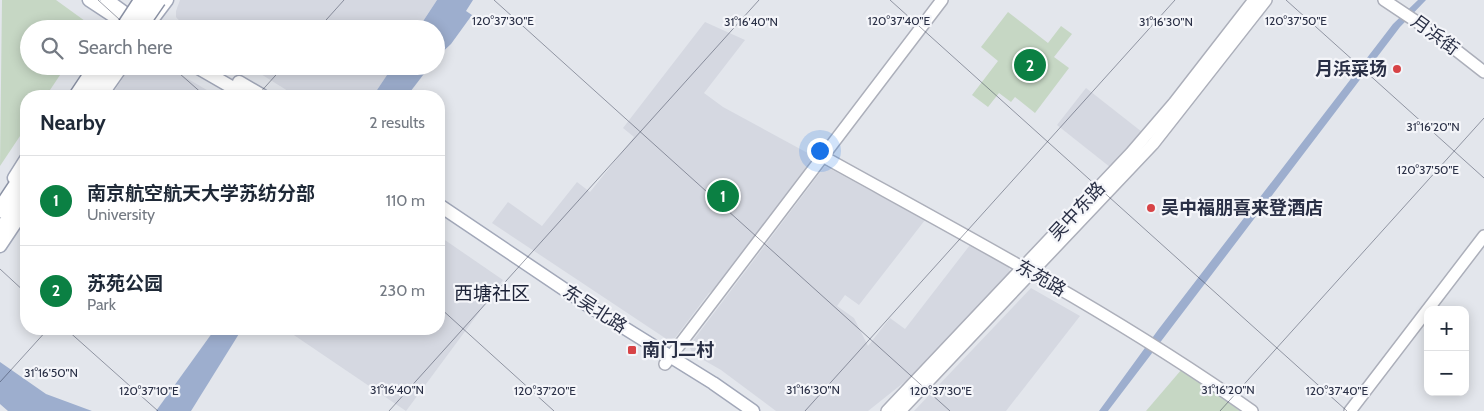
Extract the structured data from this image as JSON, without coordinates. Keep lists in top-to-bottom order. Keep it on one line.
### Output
{"streets":{"main road":["东吴北路"],"street":["月浜街","吴中东路","东苑路"]},"crossings":[["吴中东路","东苑路"]],"districts":["西塘社区"],"places":{"other":["月浜菜场","吴中福朋喜来登酒店"],"transit":["南门二村"]},"page":{"search":"Search here","pins":["2","1"],"heading":["Nearby","2 results"],"list":[{"mark":"1","name":"南京航空航天大学苏纺分部","note":"University","value":"110 m"},{"mark":"2","name":"苏苑公园","note":"Park","value":"230 m"}],"map_buttons":["+","−"]},"coordinates":["120°37'30\"E","120°37'40\"E","120°37'50\"E","31°16'30\"N","31°16'40\"N","31°16'20\"N","31°16'50\"N","120°37'10\"E","120°37'20\"E"]}
